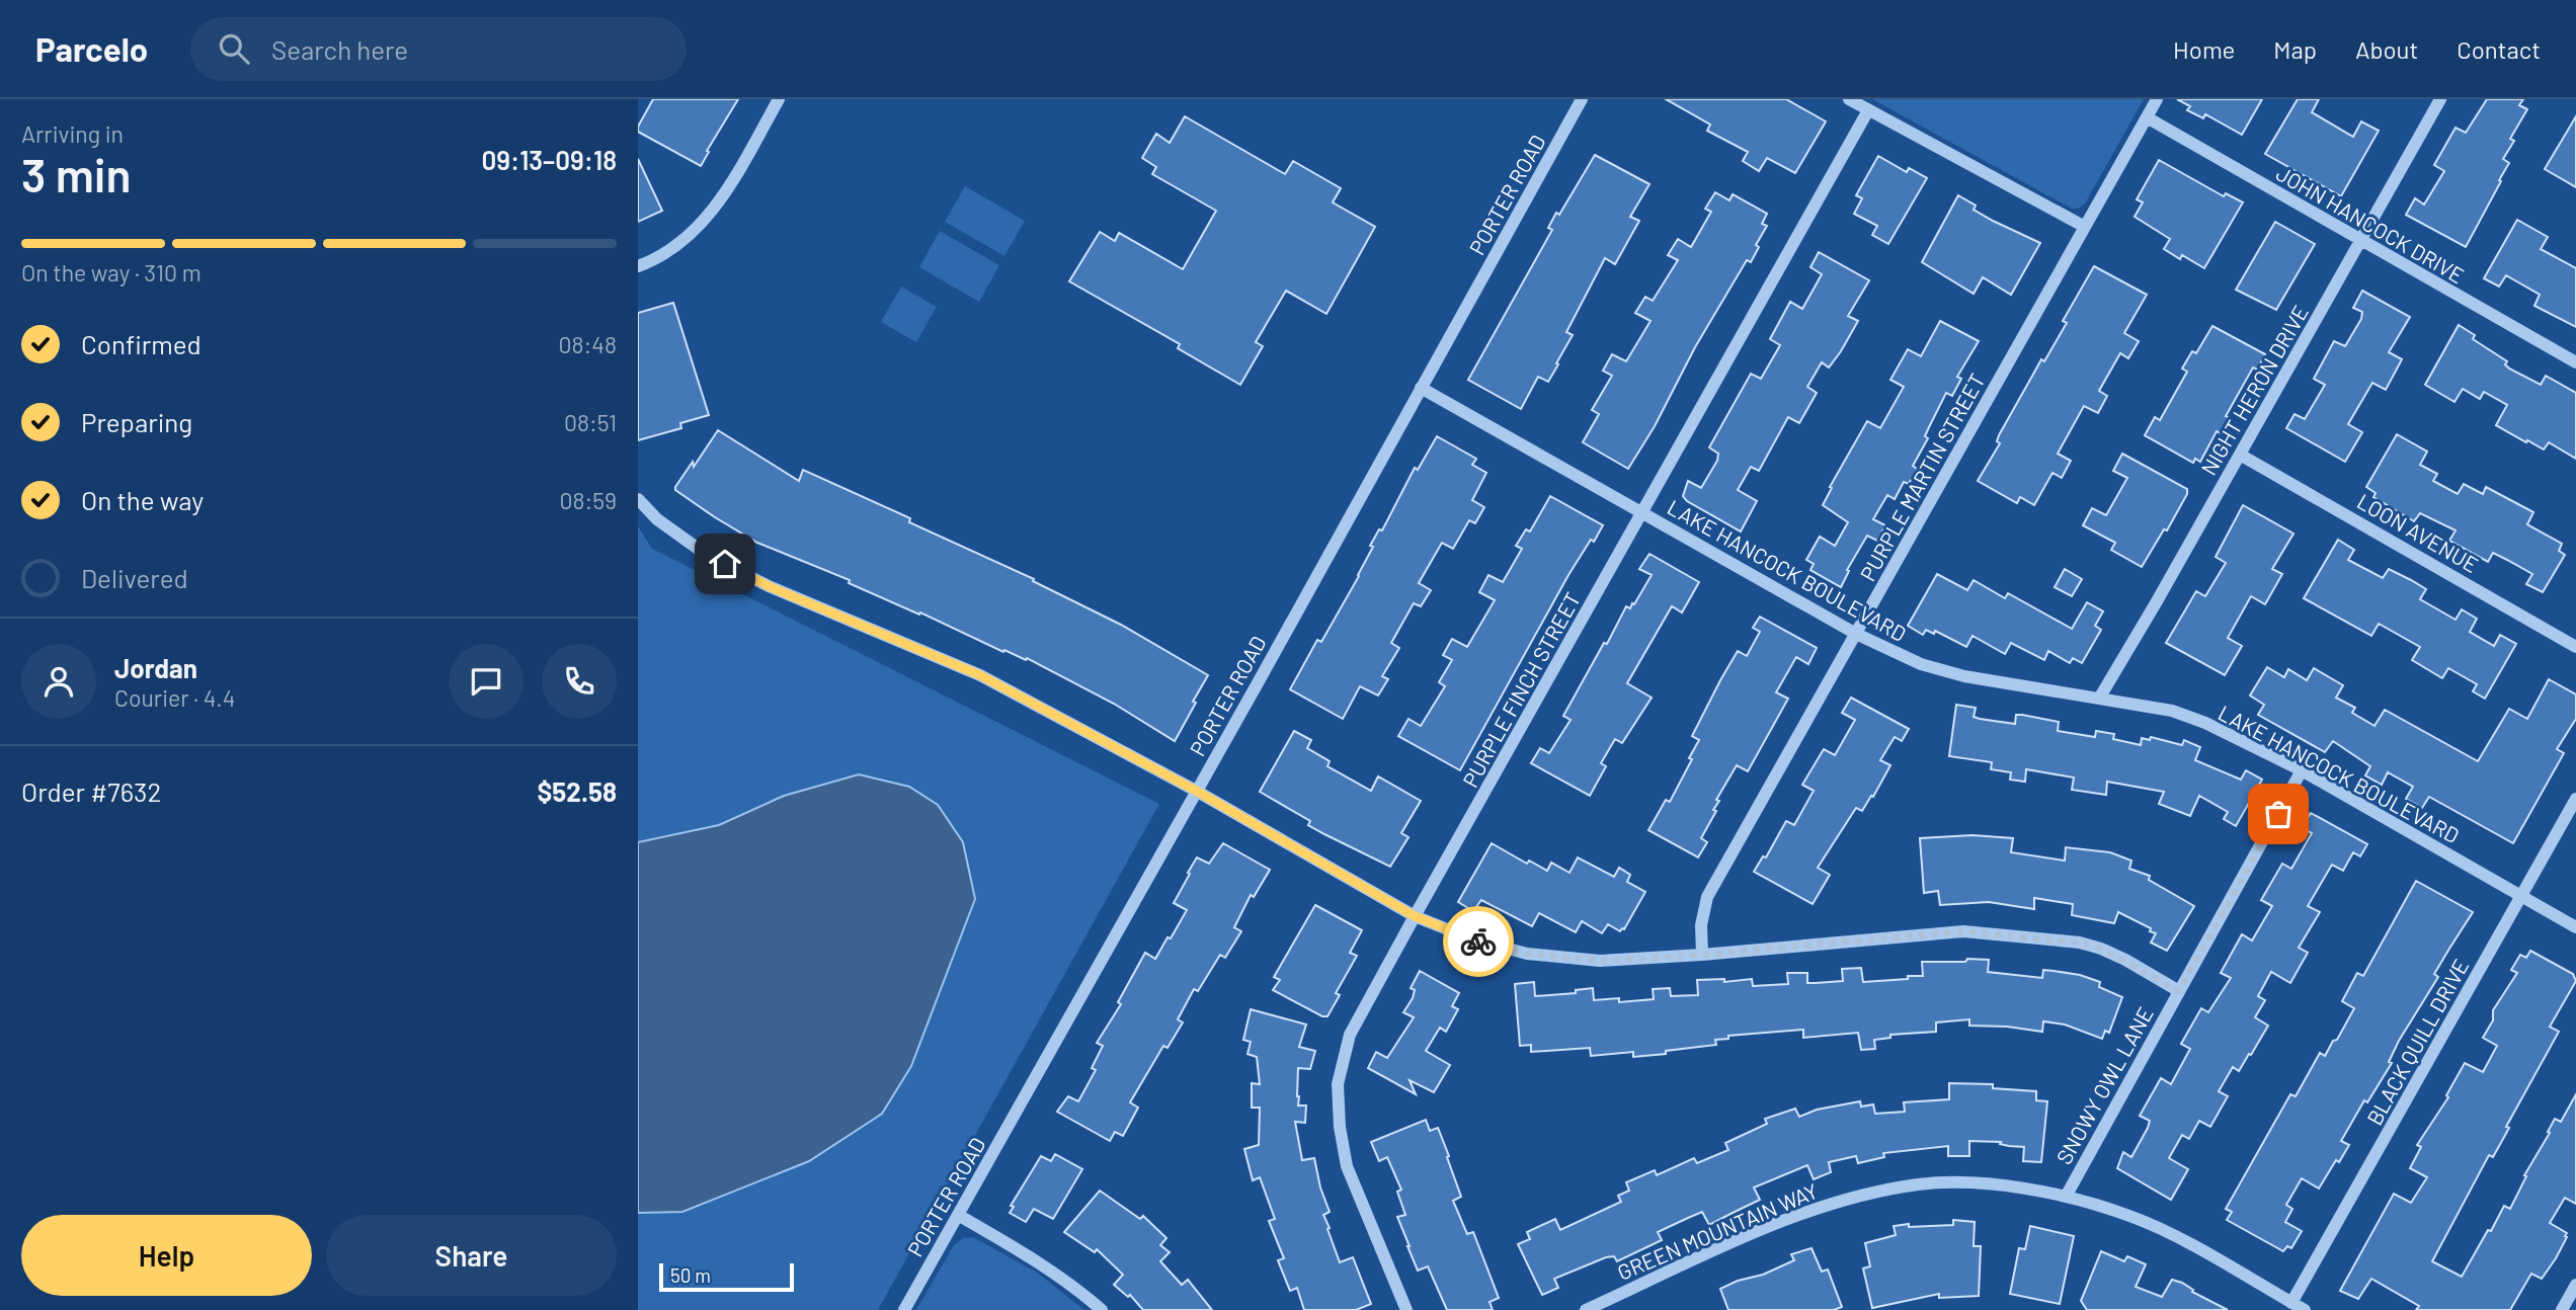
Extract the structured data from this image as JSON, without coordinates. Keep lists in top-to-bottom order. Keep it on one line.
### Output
{"streets":{"street":["PORTER ROAD","JOHN HANCOCK DRIVE","NIGHT HERON DRIVE","PURPLE MARTIN STREET","LOON AVENUE","LAKE HANCOCK BOULEVARD","PURPLE FINCH STREET","BLACK QUILL DRIVE","SNOWY OWL LANE","GREEN MOUNTAIN WAY"]},"crossings":[["PORTER ROAD","LAKE HANCOCK BOULEVARD"],["JOHN HANCOCK DRIVE","NIGHT HERON DRIVE"],["JOHN HANCOCK DRIVE","PURPLE MARTIN STREET"],["NIGHT HERON DRIVE","LOON AVENUE"],["NIGHT HERON DRIVE","LAKE HANCOCK BOULEVARD"],["PURPLE MARTIN STREET","LAKE HANCOCK BOULEVARD"],["LAKE HANCOCK BOULEVARD","PURPLE FINCH STREET"],["LAKE HANCOCK BOULEVARD","BLACK QUILL DRIVE"],["LAKE HANCOCK BOULEVARD","SNOWY OWL LANE"],["BLACK QUILL DRIVE","GREEN MOUNTAIN WAY"],["SNOWY OWL LANE","GREEN MOUNTAIN WAY"]],"scale_bar":"50 m","page":{"header":"Parcelo","search":"Search here","nav":["Home","Map","About","Contact"],"heading":["3 min","Arriving in","09:13–09:18"],"panel":["Jordan","Courier · 4.4","Order #7632","$52.58"],"bar":"On the way · 310 m","list":[["Confirmed","08:48"],["Preparing","08:51"],["On the way","08:59"],"Delivered"],"buttons":["Help","Share"],"scale":"50 m"}}
